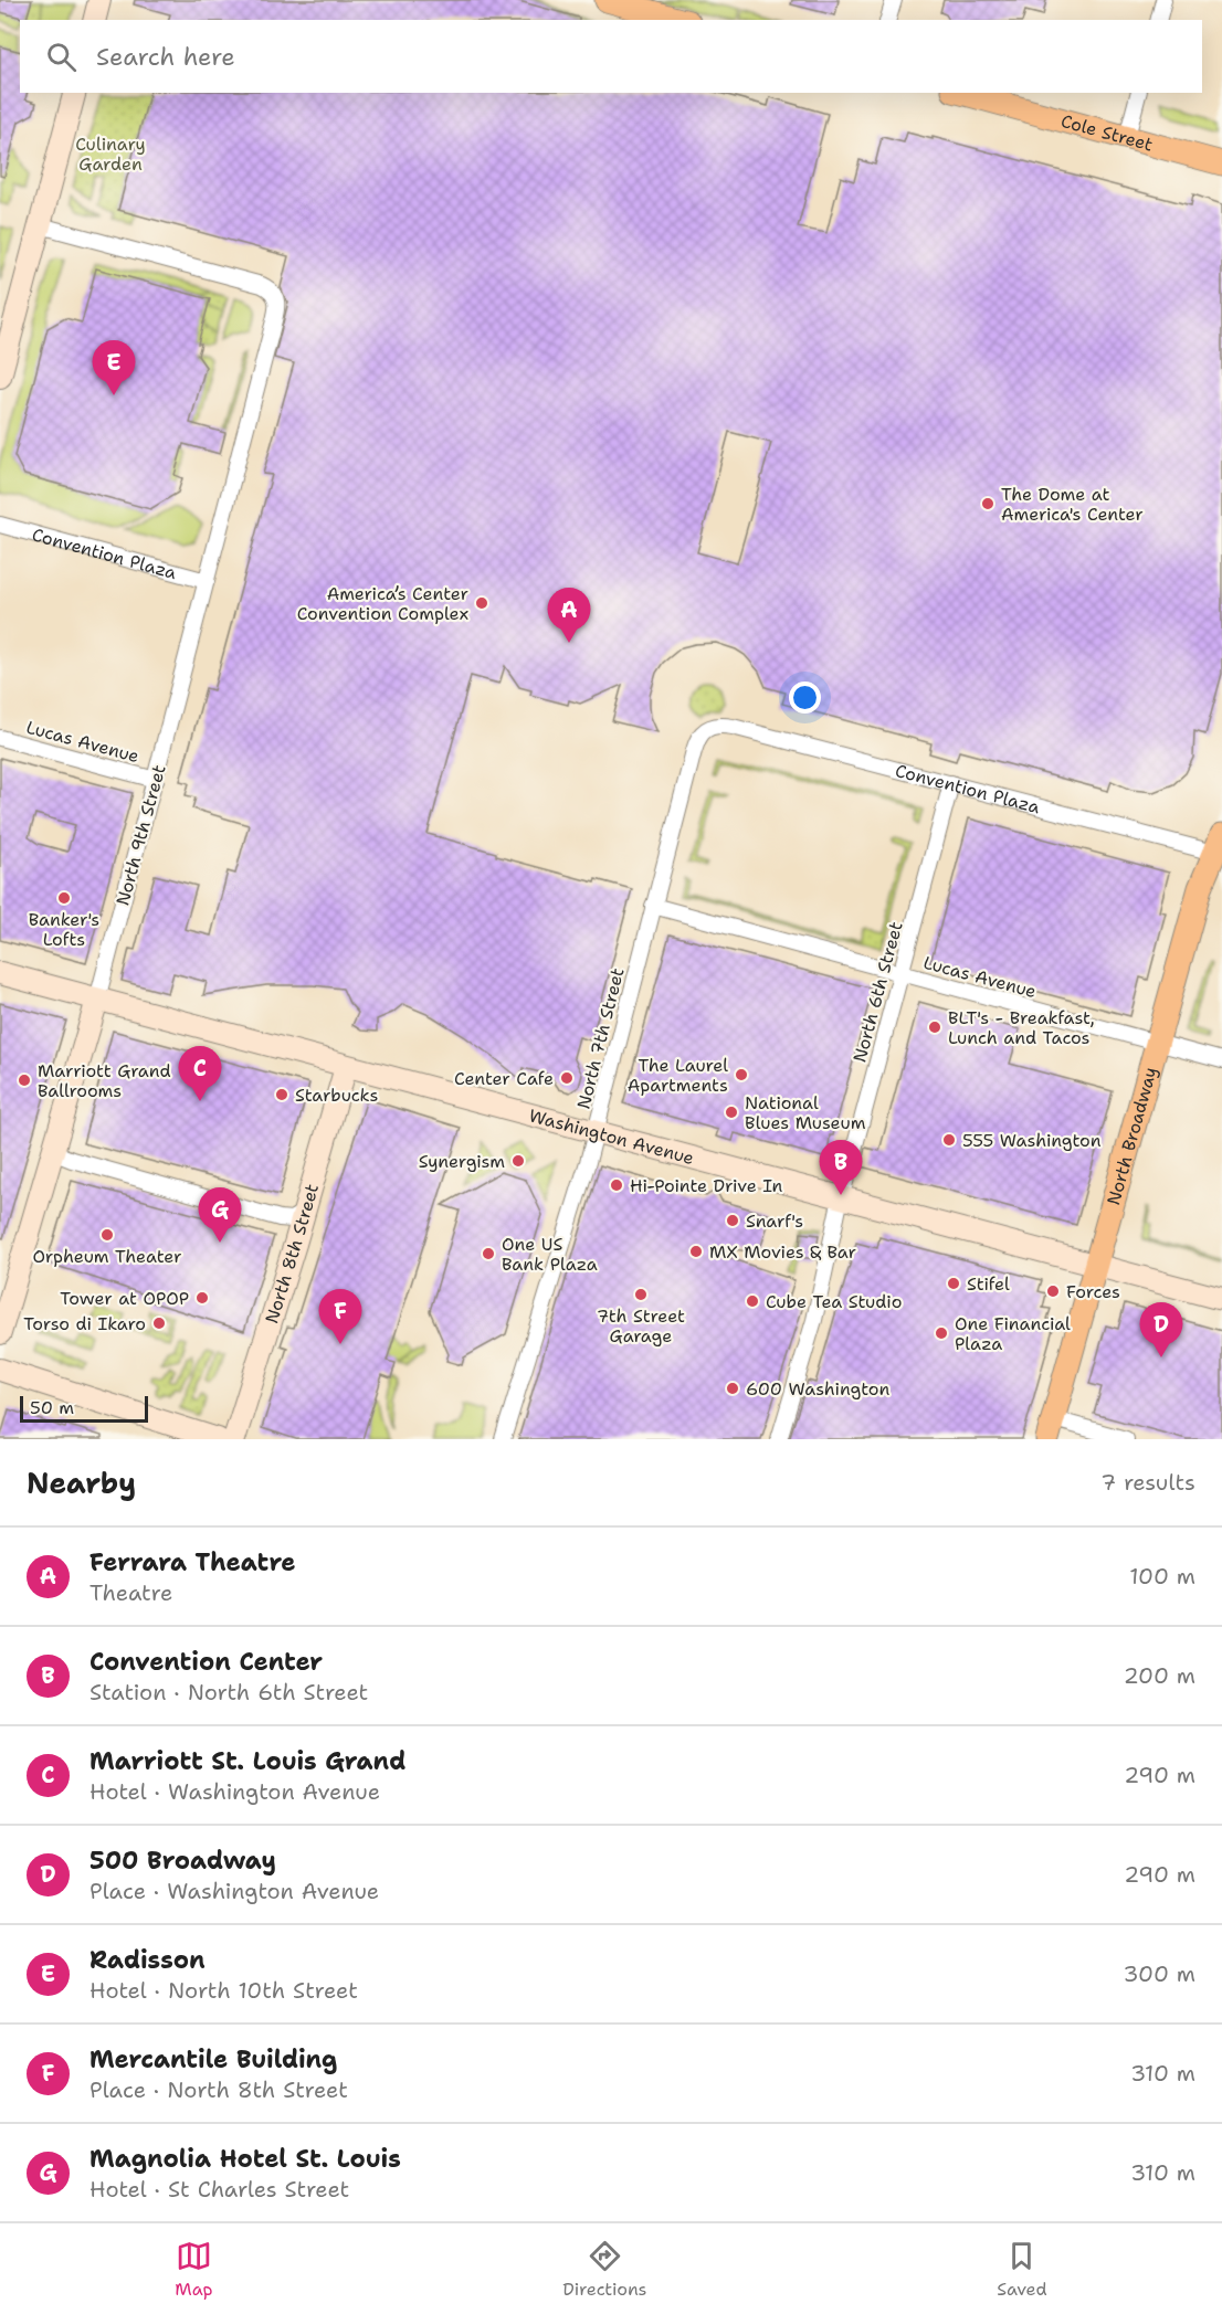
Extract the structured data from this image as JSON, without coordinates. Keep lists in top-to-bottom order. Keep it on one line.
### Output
{"streets":{"main road":["Cole Street","North Broadway"],"street":["Convention Plaza","Lucas Avenue","North 9th Street","North 6th Street","North 7th Street","Washington Avenue","North 8th Street"]},"crossings":[["Convention Plaza","North 9th Street"],["Convention Plaza","North 6th Street"],["Convention Plaza","North 7th Street"],["Convention Plaza","North Broadway"],["Lucas Avenue","North 9th Street"],["Lucas Avenue","North 6th Street"],["Lucas Avenue","North 7th Street"],["Lucas Avenue","North Broadway"],["North 9th Street","Washington Avenue"],["North 6th Street","Washington Avenue"],["North 7th Street","Washington Avenue"],["Washington Avenue","North Broadway"],["Washington Avenue","North 8th Street"]],"parks":["Culinary Garden"],"places":["The Dome at America's Center","America’s Center Convention Complex","Banker's Lofts","BLT's - Breakfast, Lunch and Tacos","The Laurel Apartments","Center Cafe","Marriott Grand Ballrooms","Starbucks","National Blues Museum","555 Washington","Synergism","Hi-Pointe Drive In","Snarf's","Orpheum Theater","MX Movies & Bar","One US Bank Plaza","Stifel","Forces","7th Street Garage","Tower at OPOP","Cube Tea Studio","Torso di Ikaro","One Financial Plaza","600 Washington"],"scale_bar":"50 m","page":{"search":"Search here","pins":["E","A","C","B","G","F","D"],"scale":"50 m","heading":["Nearby","7 results"],"list":[{"mark":"A","name":"Ferrara Theatre","note":"Theatre","value":"100 m"},{"mark":"B","name":"Convention Center","note":"Station · North 6th Street","value":"200 m"},{"mark":"C","name":"Marriott St. Louis Grand","note":"Hotel · Washington Avenue","value":"290 m"},{"mark":"D","name":"500 Broadway","note":"Place · Washington Avenue","value":"290 m"},{"mark":"E","name":"Radisson","note":"Hotel · North 10th Street","value":"300 m"},{"mark":"F","name":"Mercantile Building","note":"Place · North 8th Street","value":"310 m"},{"mark":"G","name":"Magnolia Hotel St. Louis","note":"Hotel · St Charles Street","value":"310 m"}],"nav":["Map","Directions","Saved"]}}
